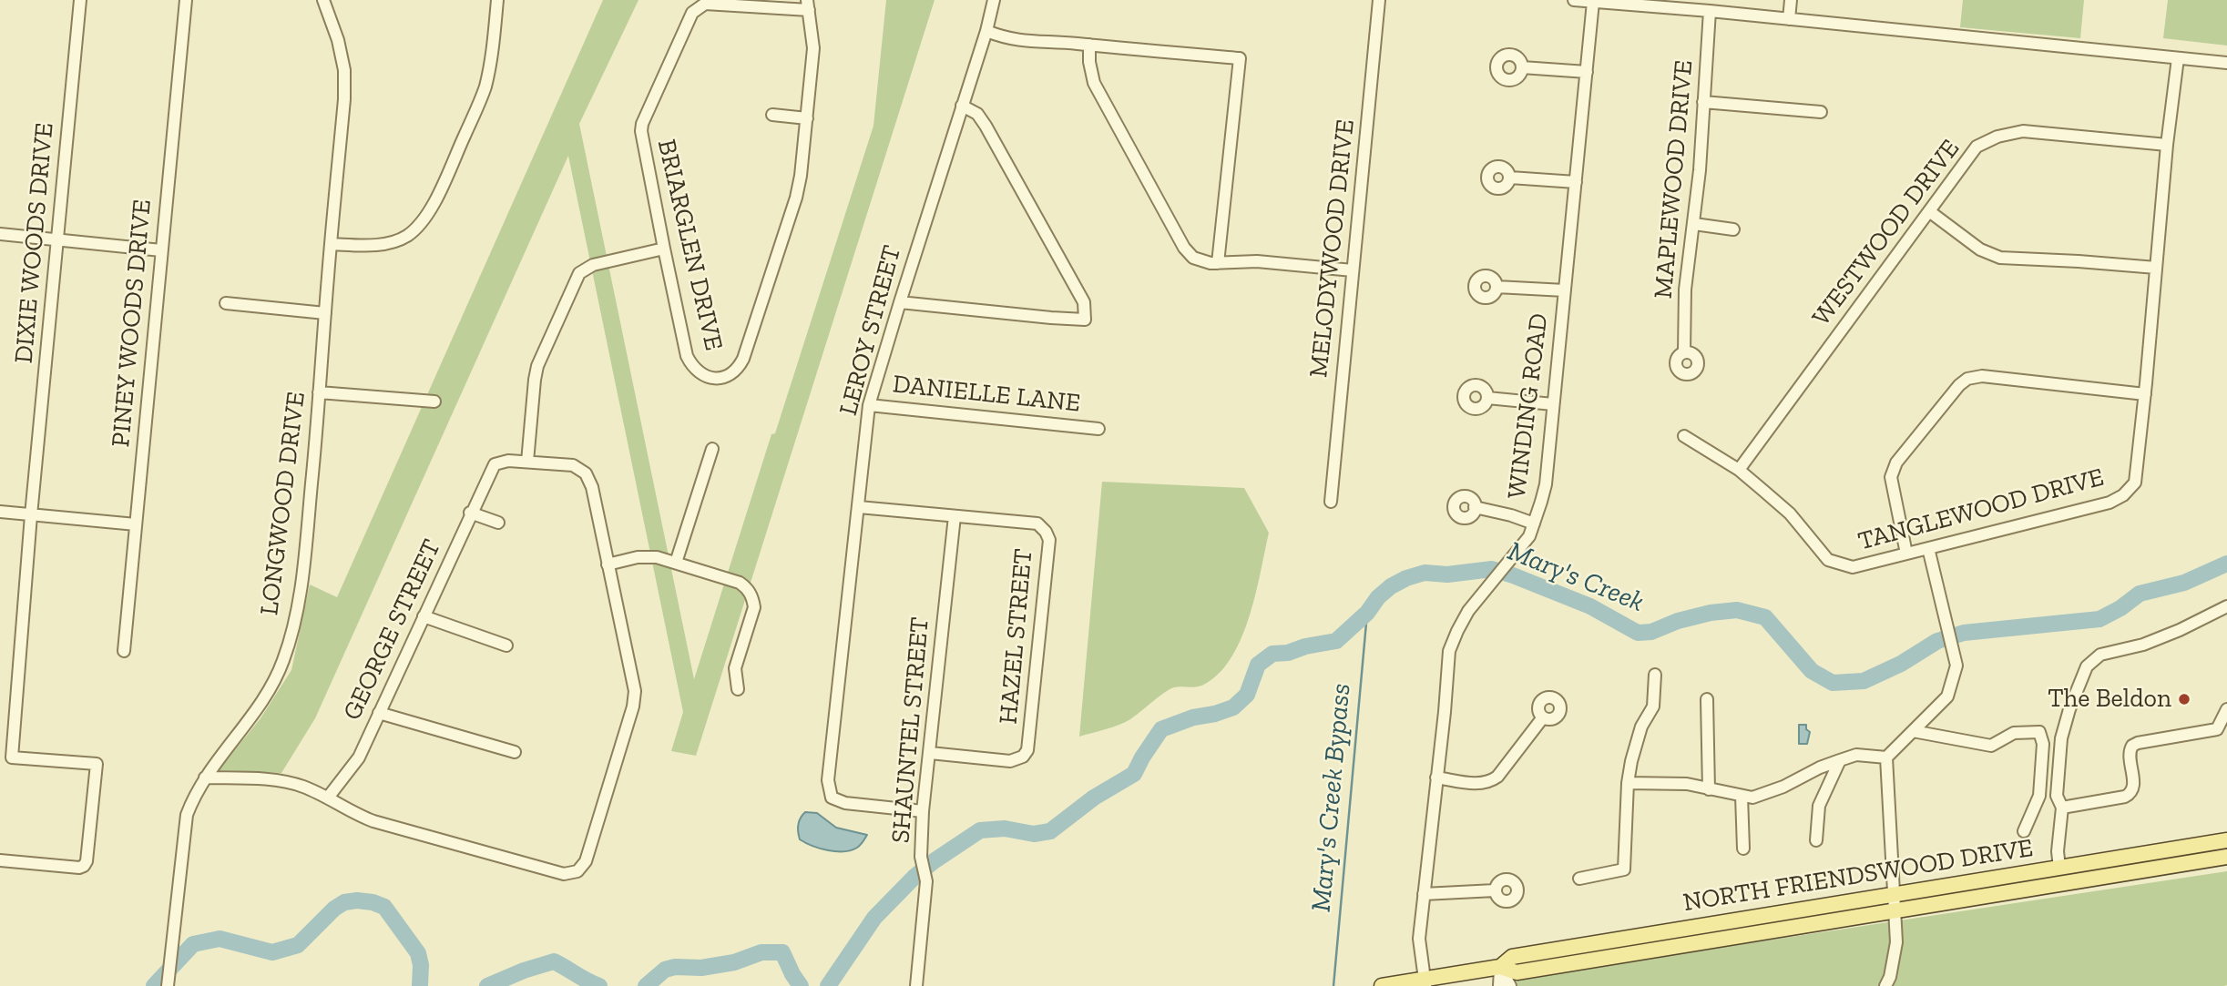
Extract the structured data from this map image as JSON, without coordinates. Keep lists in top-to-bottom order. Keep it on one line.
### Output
{"streets":{"main road":["NORTH FRIENDSWOOD DRIVE"],"street":["MAPLEWOOD DRIVE","WESTWOOD DRIVE","DIXIE WOODS DRIVE","BRIARGLEN DRIVE","MELODYWOOD DRIVE","PINEY WOODS DRIVE","LEROY STREET","DANIELLE LANE","WINDING ROAD","LONGWOOD DRIVE","TANGLEWOOD DRIVE","GEORGE STREET","HAZEL STREET","SHAUNTEL STREET"]},"crossings":[["WESTWOOD DRIVE","TANGLEWOOD DRIVE"],["LEROY STREET","DANIELLE LANE"],["LEROY STREET","SHAUNTEL STREET"],["WINDING ROAD","NORTH FRIENDSWOOD DRIVE"],["HAZEL STREET","SHAUNTEL STREET"]],"water":["Mary's Creek","Mary's Creek Bypass"],"places":["The Beldon"]}
